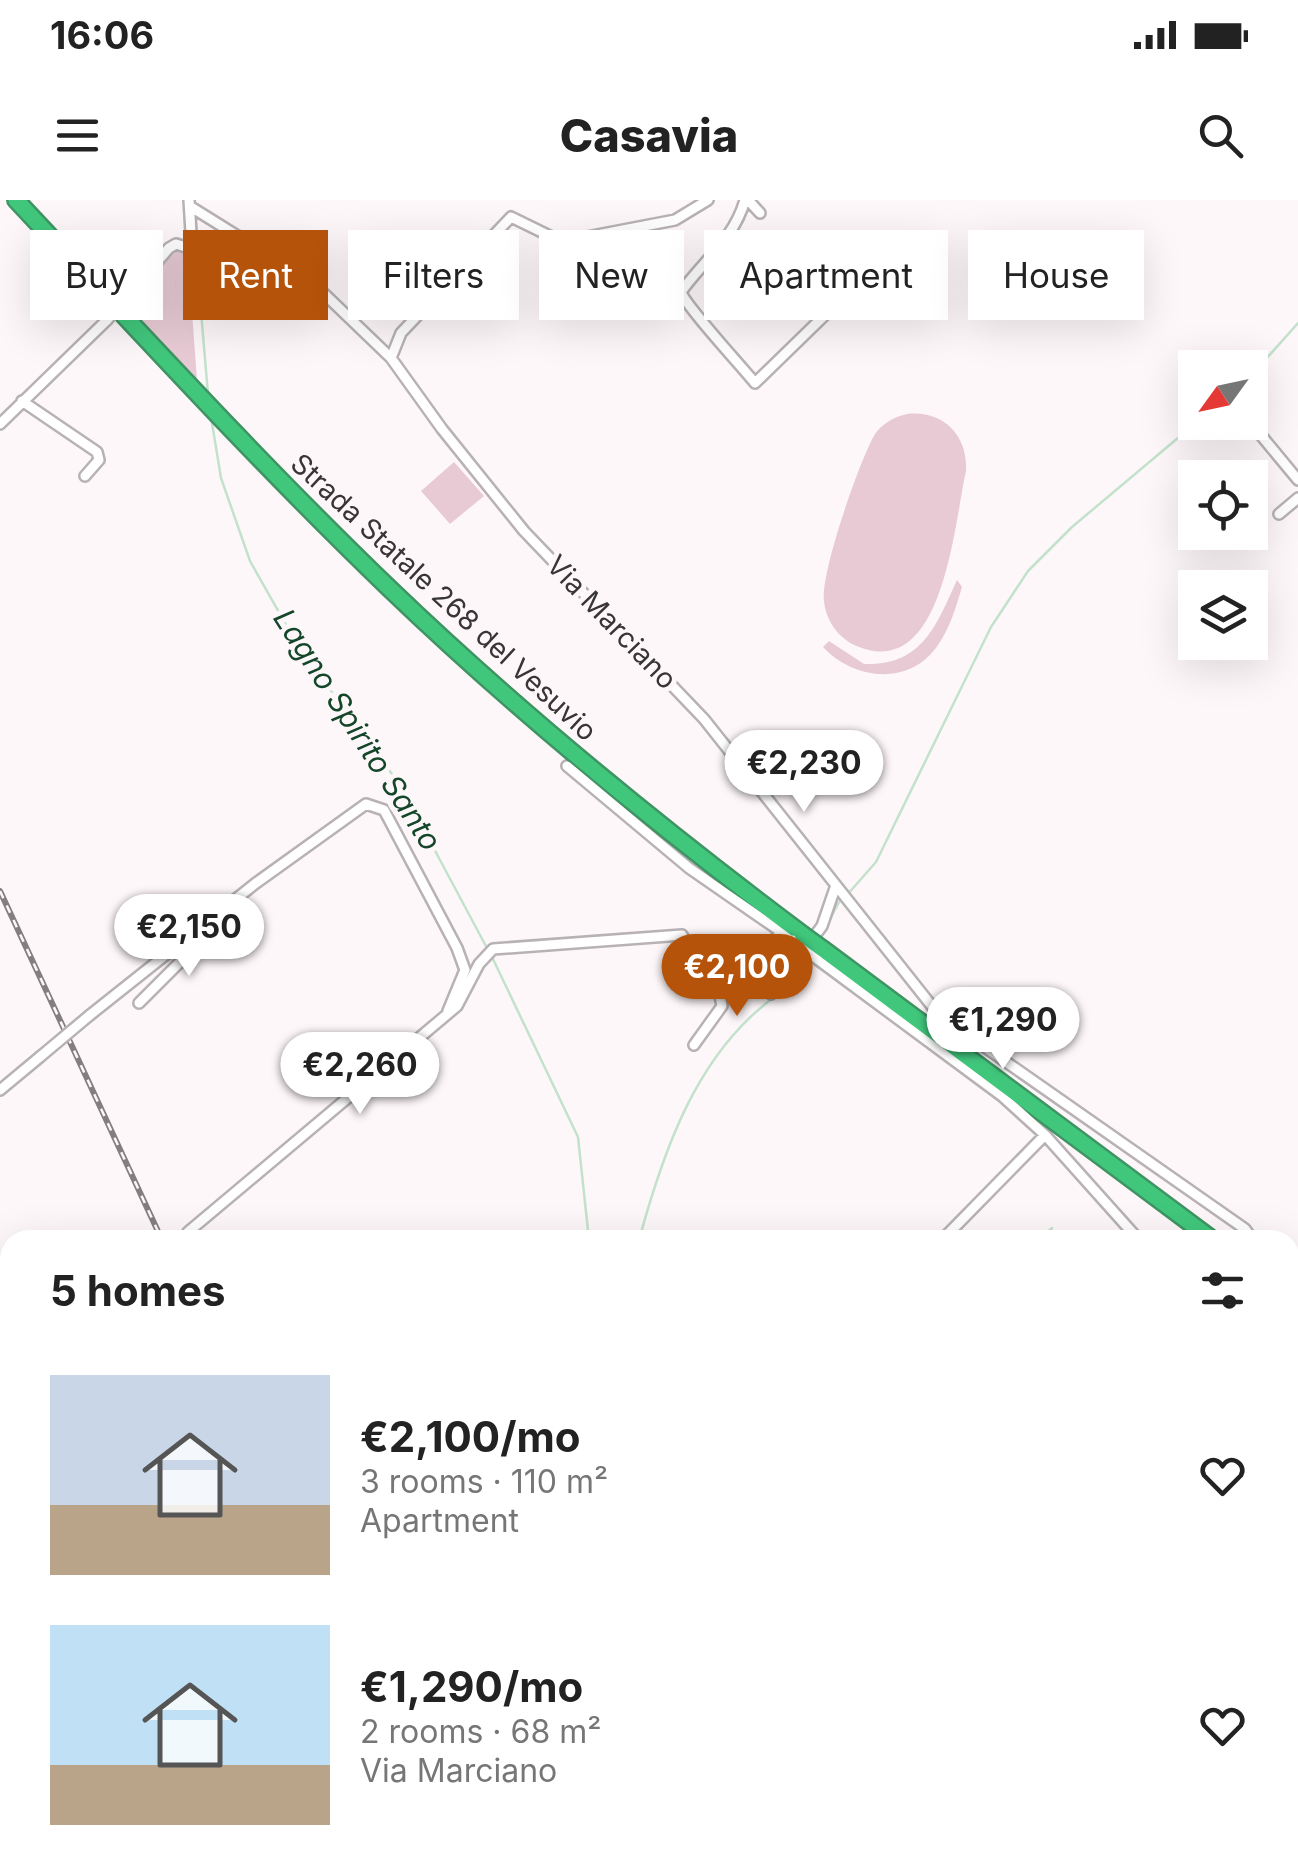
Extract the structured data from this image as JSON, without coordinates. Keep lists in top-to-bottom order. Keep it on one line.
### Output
{"streets":{"highway":["Strada Statale 268 del Vesuvio"],"street":["Via Marciano"]},"water":["Lagno Spirito Santo"],"north":"bottom left","page":{"status":"16:06","header":"Casavia","chip":["Buy","Rent","Filters","New","Apartment","House"],"price":["€2,230","€2,150","€2,100","€1,290","€2,260"],"heading":"5 homes","list":[{"name":"€2,100/mo","note":"3 rooms · 110 m² · Apartment"},{"name":"€1,290/mo","note":"2 rooms · 68 m² · Via Marciano"}]}}
